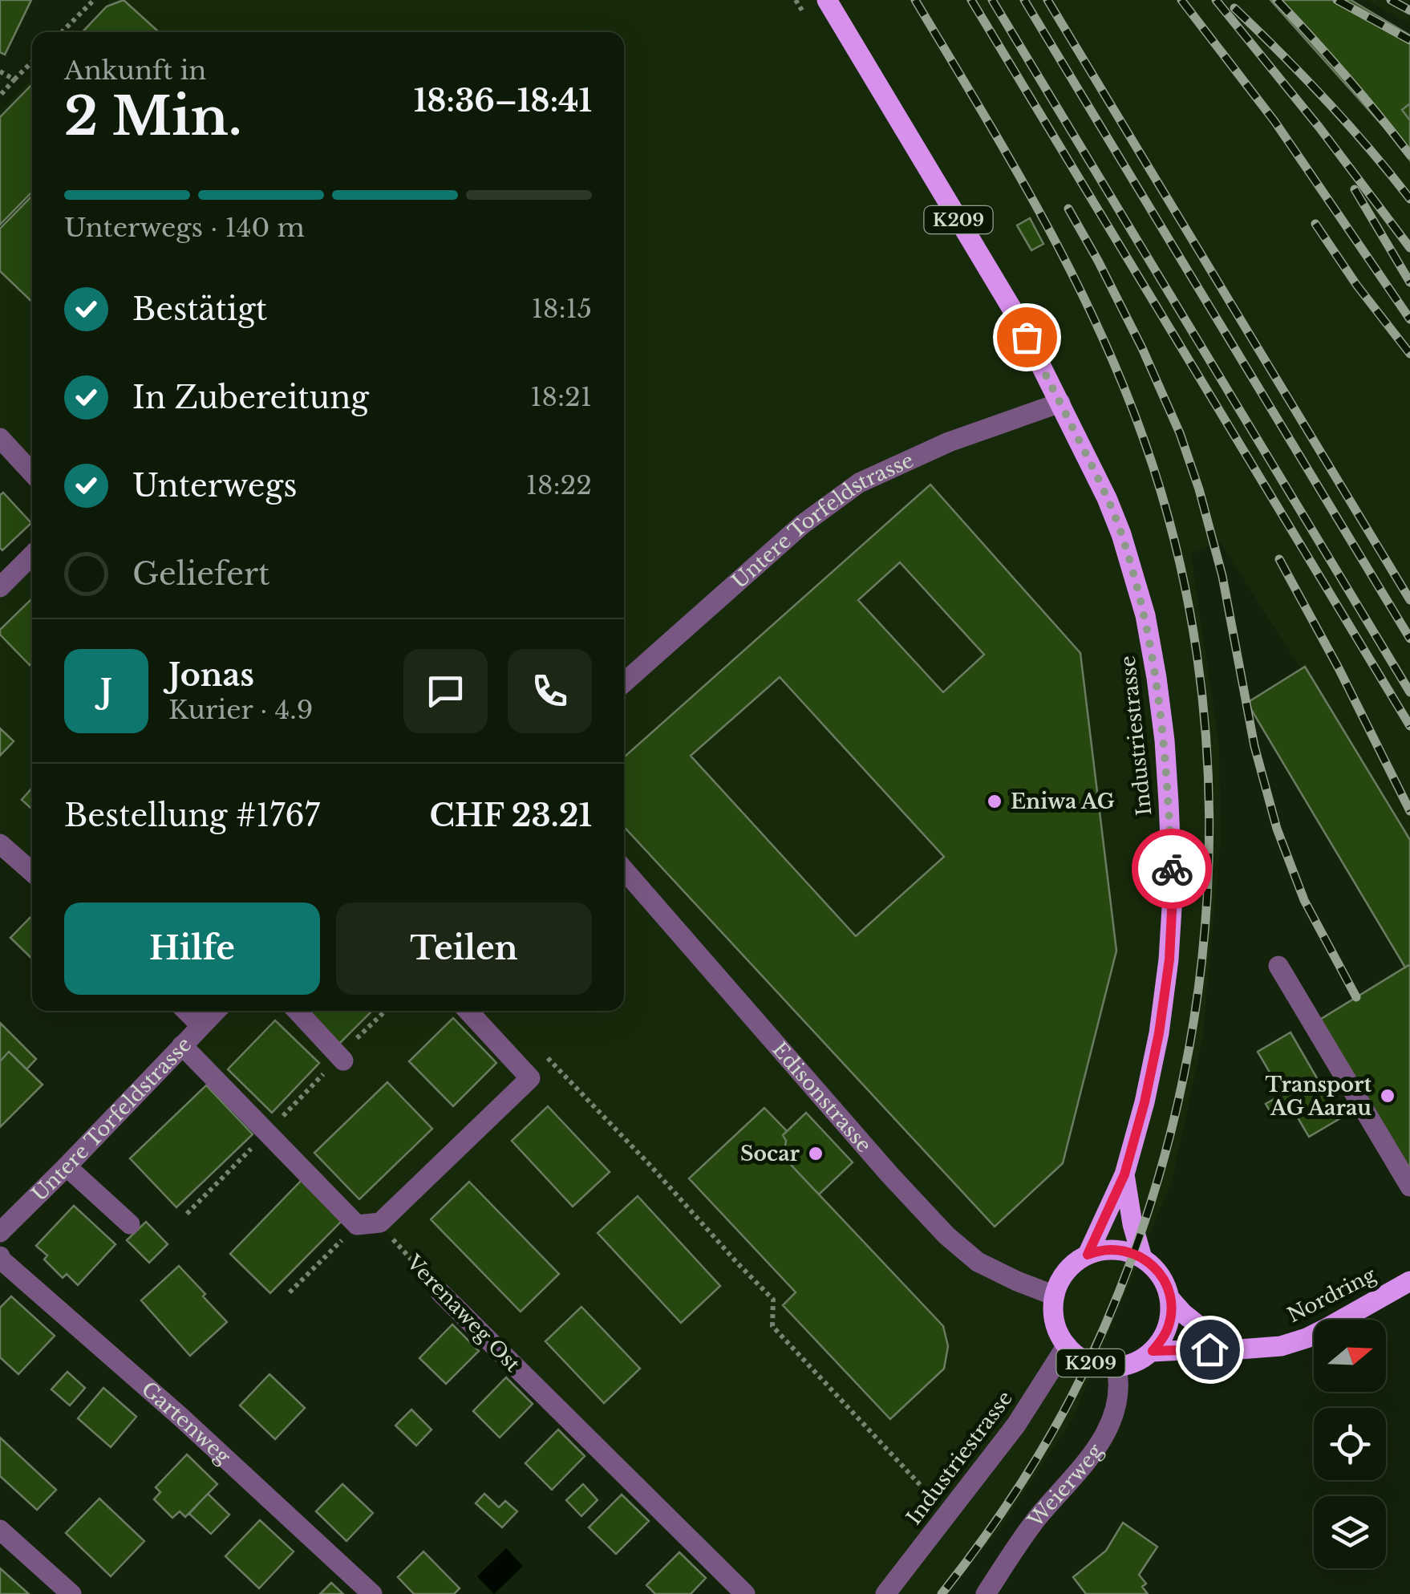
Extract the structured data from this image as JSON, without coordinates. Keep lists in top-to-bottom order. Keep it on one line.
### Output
{"streets":{"main road":["K209","Industriestrasse","Nordring"],"street":["Untere Torfeldstrasse","Edisonstrasse","Verenaweg Ost","Gartenweg","Weierweg"]},"crossings":[["K209","Industriestrasse"],["K209","Edisonstrasse"],["K209","Nordring"],["K209","Weierweg"],["Untere Torfeldstrasse","Industriestrasse"],["Industriestrasse","Edisonstrasse"],["Industriestrasse","Nordring"],["Industriestrasse","Weierweg"],["Edisonstrasse","Nordring"],["Edisonstrasse","Weierweg"],["Nordring","Weierweg"]],"places":["Eniwa AG","Transport AG Aarau","Socar"],"north":"right","page":{"heading":["2 Min.","Ankunft in","18:36–18:41"],"panel":["Jonas","Kurier · 4.9","Bestellung #1767","CHF 23.21"],"bar":"Unterwegs · 140 m","list":[["Bestätigt","18:15"],["In Zubereitung","18:21"],["Unterwegs","18:22"],"Geliefert"],"round":"J","buttons":["Hilfe","Teilen"]}}
